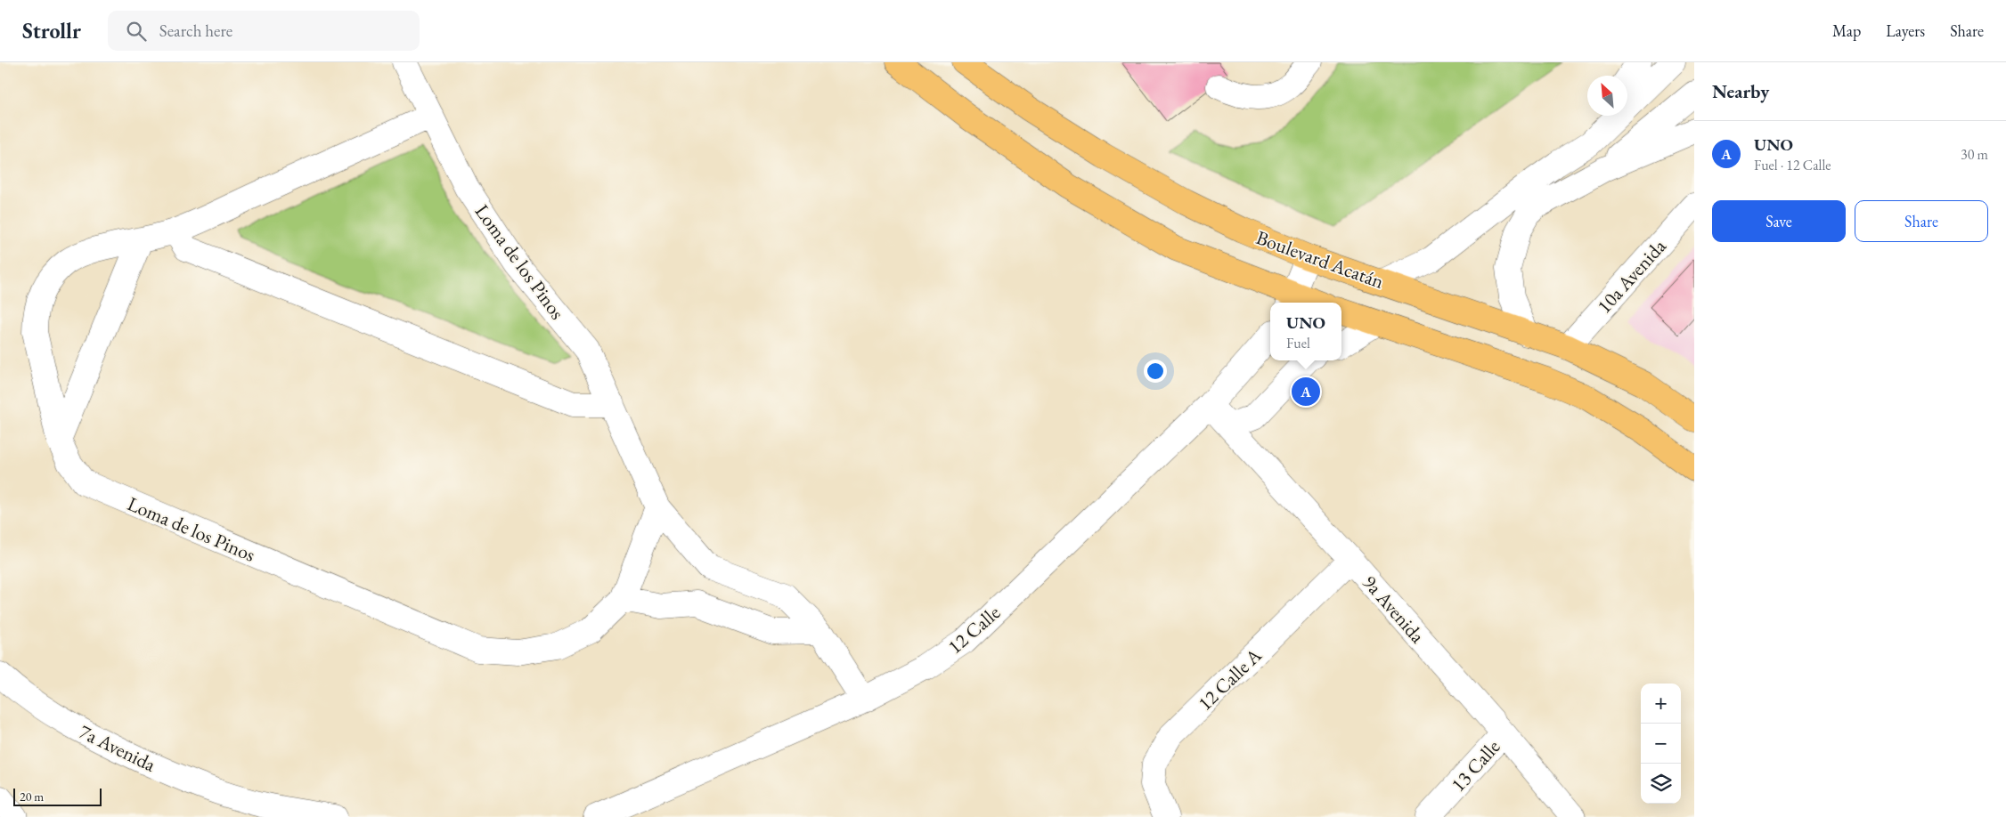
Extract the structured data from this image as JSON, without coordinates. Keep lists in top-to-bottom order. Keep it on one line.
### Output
{"streets":{"main road":["Boulevard Acatán"],"street":["Loma de los Pinos","10a Avenida","9a Avenida","12 Calle","12 Calle A","7a Avenida","13 Calle"]},"crossings":[["Boulevard Acatán","10a Avenida"],["Loma de los Pinos","12 Calle"],["9a Avenida","12 Calle"],["9a Avenida","12 Calle A"],["9a Avenida","13 Calle"]],"scale_bar":"20 m","north":"top left","page":{"header":"Strollr","search":"Search here","nav":["Map","Layers","Share"],"heading":"Nearby","list":[{"mark":"A","name":"UNO","note":"Fuel · 12 Calle","value":"30 m"}],"buttons":["Save","Share"],"popup":["UNO","Fuel"],"pins":"A","map_buttons":["+","−"],"scale":"20 m"}}
